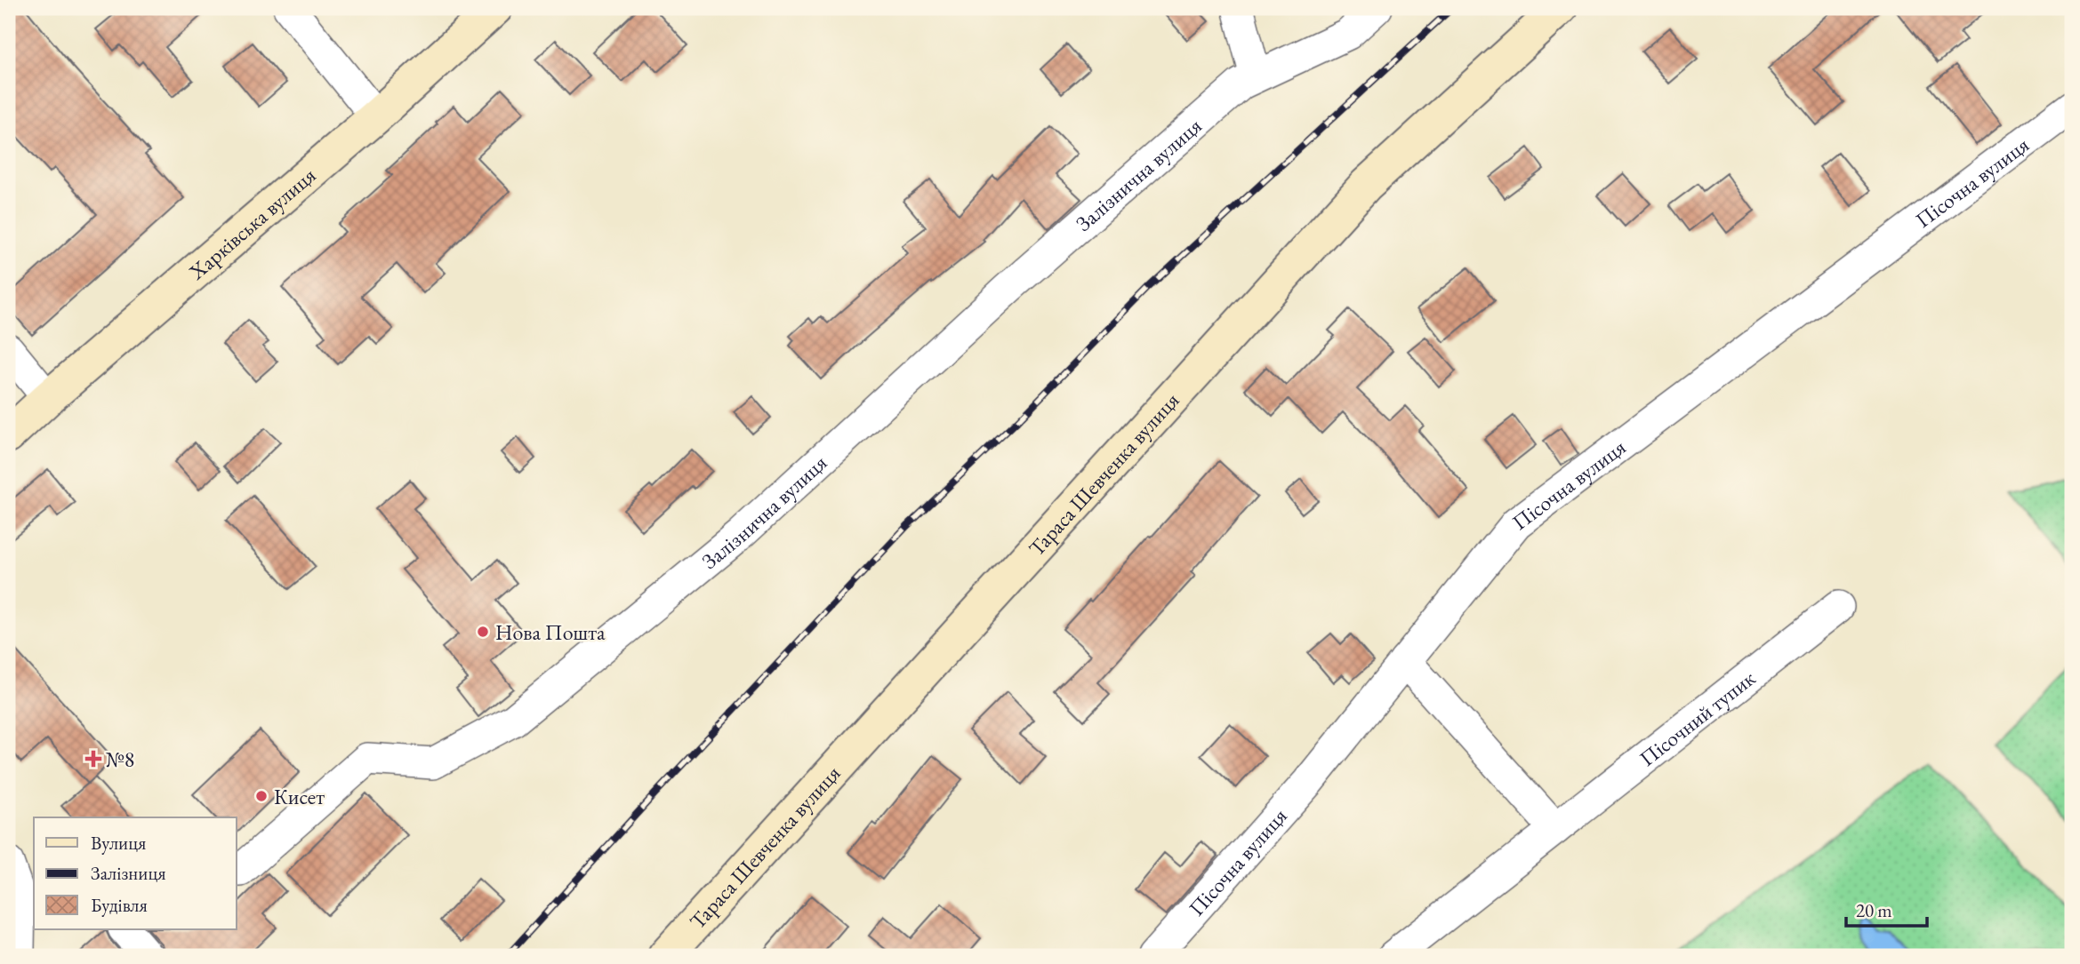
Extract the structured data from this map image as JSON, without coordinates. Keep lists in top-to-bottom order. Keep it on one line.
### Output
{"streets":{"street":["Залізнична вулиця","Пісочна вулиця","Харківська вулиця","Тараса Шевченка вулиця","Пісочний тупик"]},"places":{"other":["Нова Пошта","Кисет"],"health":["№8"]},"legend":["Вулиця","Залізниця","Будівля"],"scale_bar":"20 m"}
